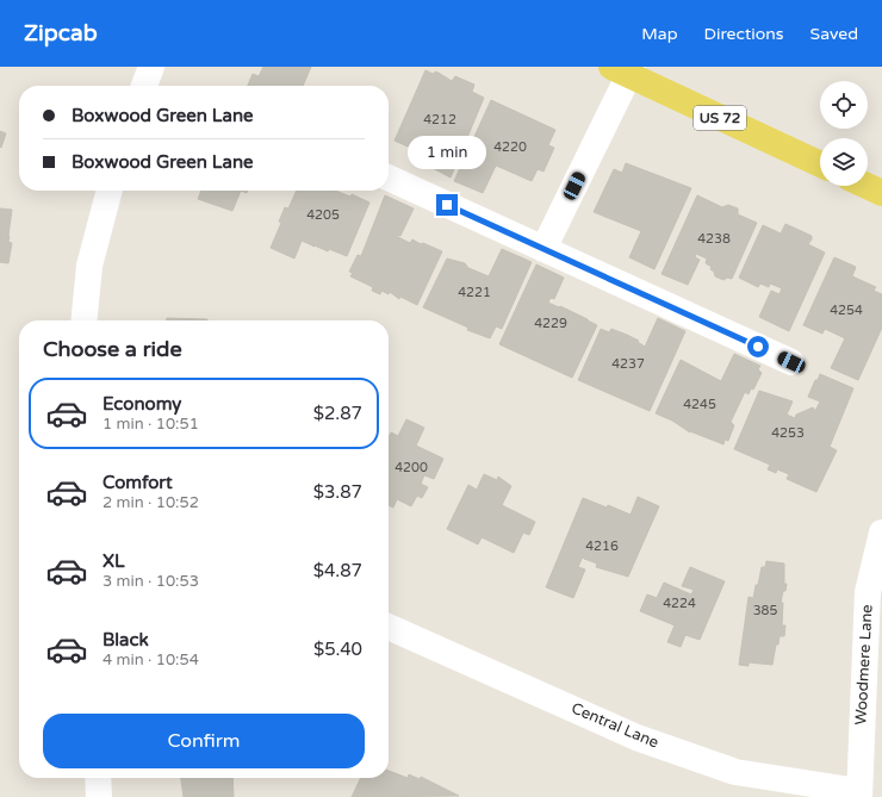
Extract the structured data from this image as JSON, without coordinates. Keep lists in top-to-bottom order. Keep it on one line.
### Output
{"streets":{"main road":["US 72"],"street":["Woodmere Lane","Central Lane"]},"crossings":[["Woodmere Lane","Central Lane"]],"house_numbers":["4212","4220","4205","4238","4221","4254","4229","4237","4245","4253","4200","4216","4224","385"],"page":{"header":"Zipcab","nav":["Map","Directions","Saved"],"banner":["Boxwood Green Lane","Boxwood Green Lane"],"bubble":"1 min","heading":"Choose a ride","list":[{"name":"Economy","note":"1 min · 10:51","value":"$2.87"},{"name":"Comfort","note":"2 min · 10:52","value":"$3.87"},{"name":"XL","note":"3 min · 10:53","value":"$4.87"},{"name":"Black","note":"4 min · 10:54","value":"$5.40"}],"buttons":"Confirm"}}
